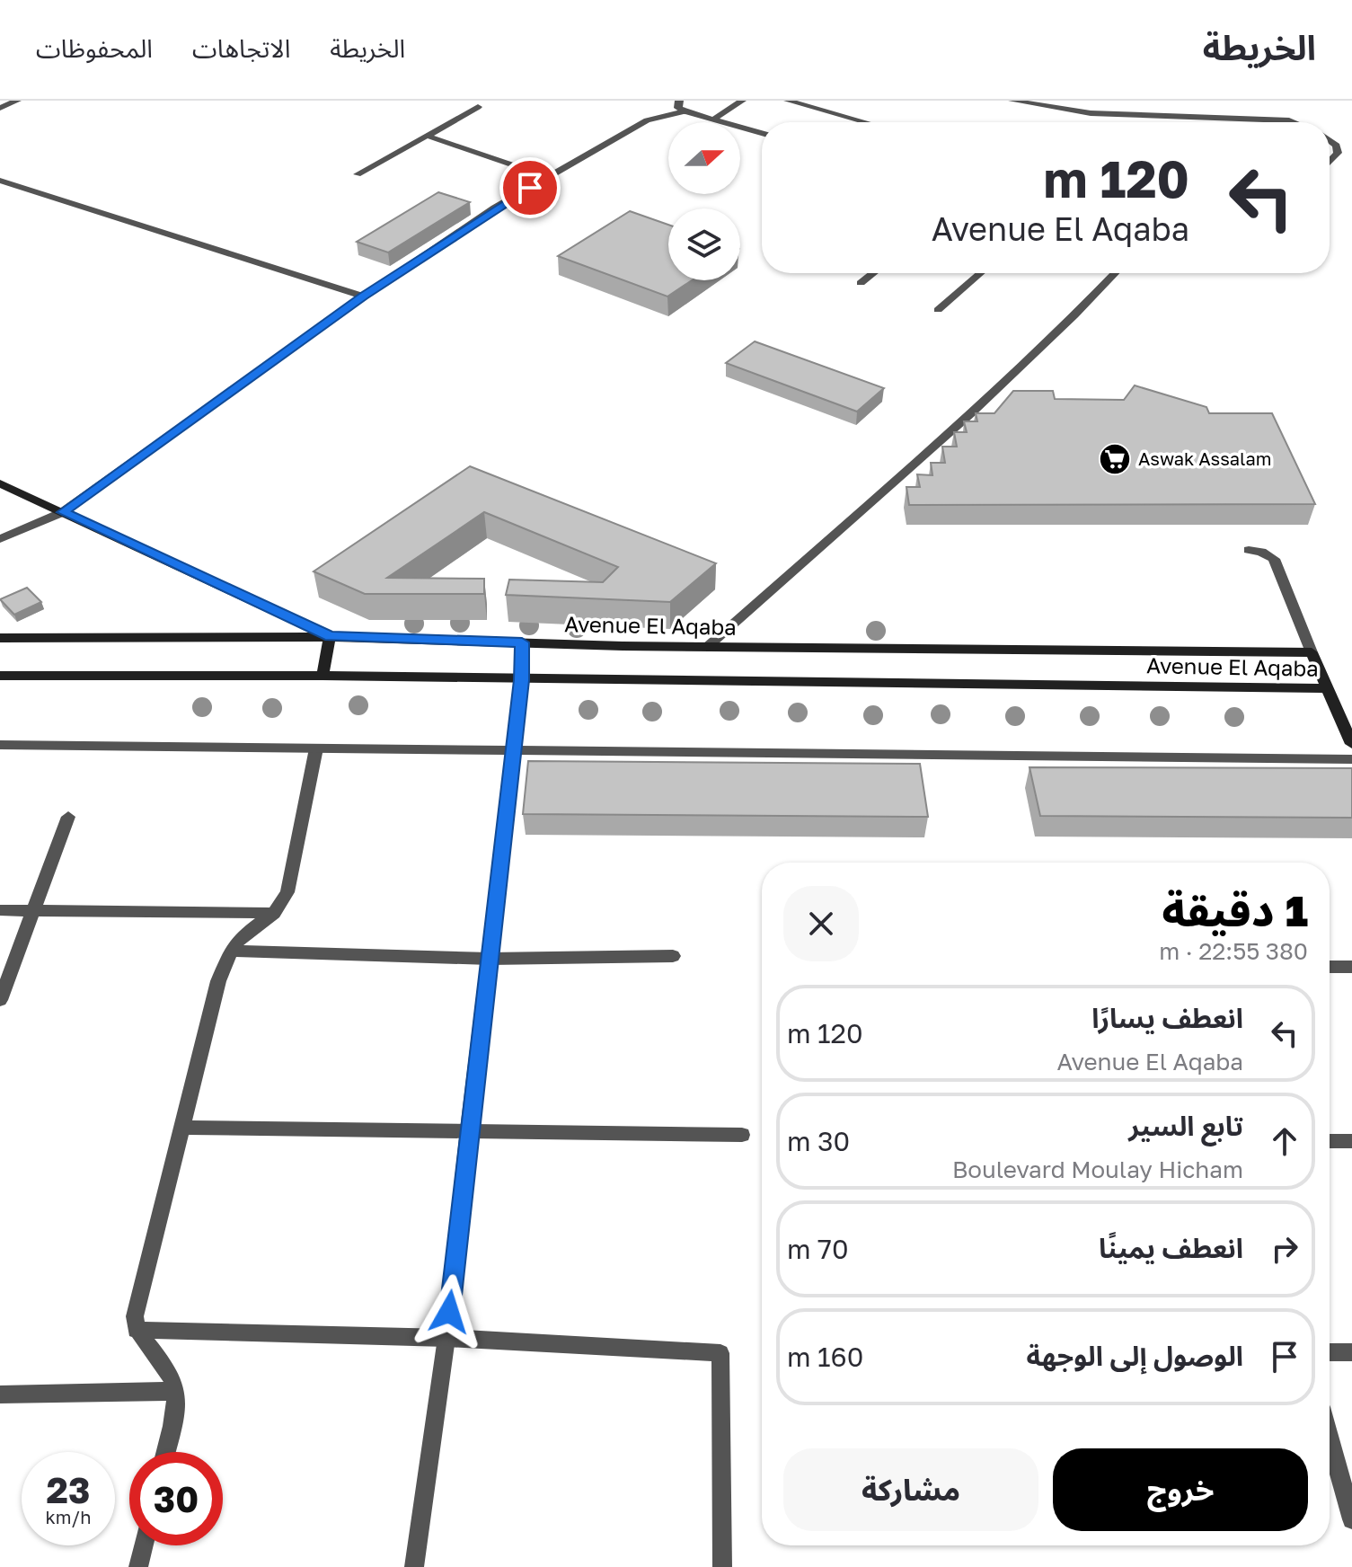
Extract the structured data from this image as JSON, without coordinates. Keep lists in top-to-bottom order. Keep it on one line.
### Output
{"streets":{"main road":["Avenue El Aqaba"]},"places":{"supermarket":["Aswak Assalam"]},"north":"right","page":{"header":"الخريطة","nav":["الخريطة","الاتجاهات","المحفوظات"],"turn":["120 m","Avenue El Aqaba"],"heading":["1 دقيقة","380 m · 22:55"],"list":[{"name":"انعطف يسارًا","note":"Avenue El Aqaba","value":"120 m"},{"name":"تابع السير","note":"Boulevard Moulay Hicham","value":"30 m"},{"name":"انعطف يمينًا","value":"70 m"},{"name":"الوصول إلى الوجهة","value":"160 m"}],"buttons":["خروج","مشاركة"],"speed":"23 km/h","limit":"30"}}
